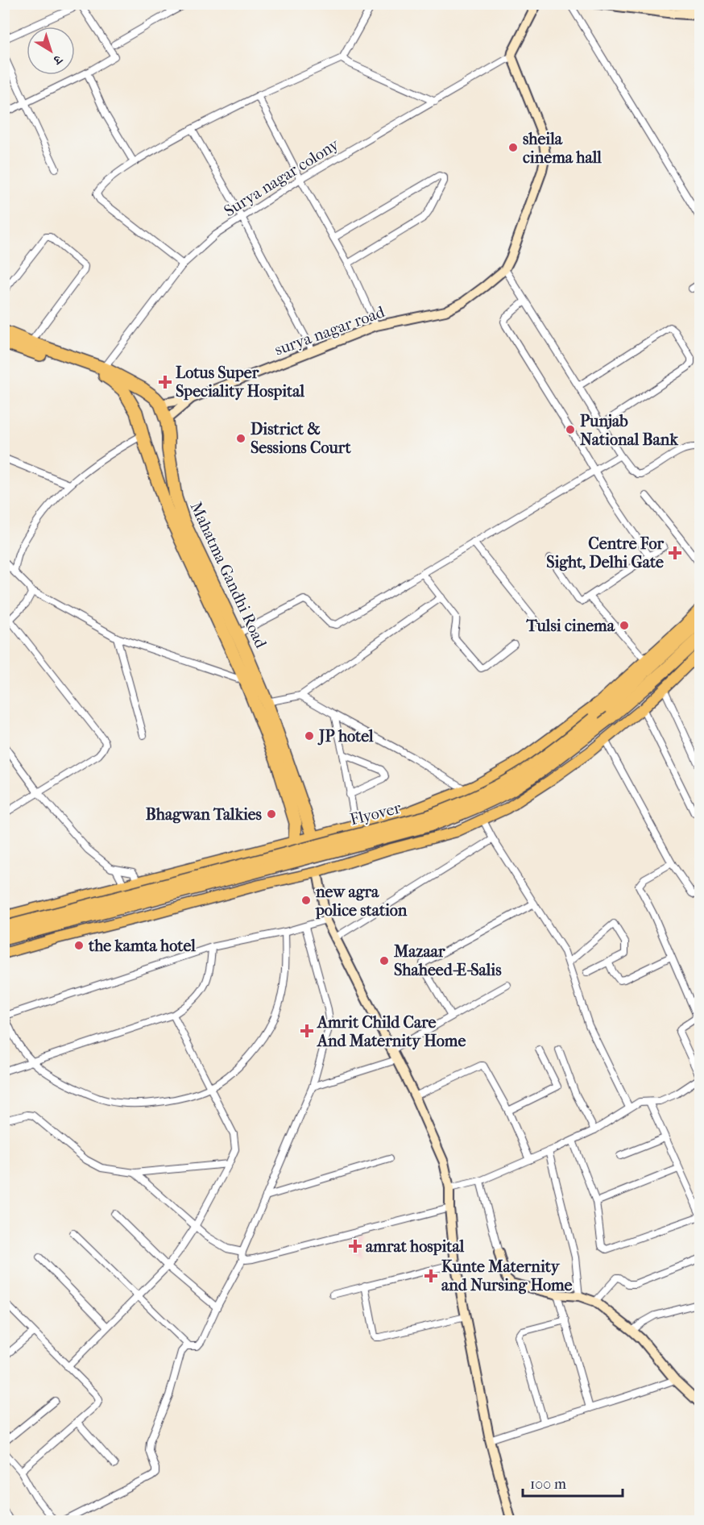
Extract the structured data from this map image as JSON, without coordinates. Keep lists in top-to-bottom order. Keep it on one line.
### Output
{"streets":{"highway":["Mahatma Gandhi Road","Flyover"],"street":["Surya nagar colony","surya nagar road"]},"crossings":[["Surya nagar colony","surya nagar road"],["surya nagar road","Mahatma Gandhi Road"]],"places":{"other":["sheila cinema hall","Punjab National Bank","District & Sessions Court","Tulsi cinema","JP hotel","Bhagwan Talkies","new agra police station","the kamta hotel","Mazaar Shaheed-E-Salis"],"health":["Lotus Super Speciality Hospital","Centre For Sight, Delhi Gate","Amrit Child Care And Maternity Home","amrat hospital","Kunte Maternity and Nursing Home"]},"scale_bar":"100 m","north":"bottom right"}
